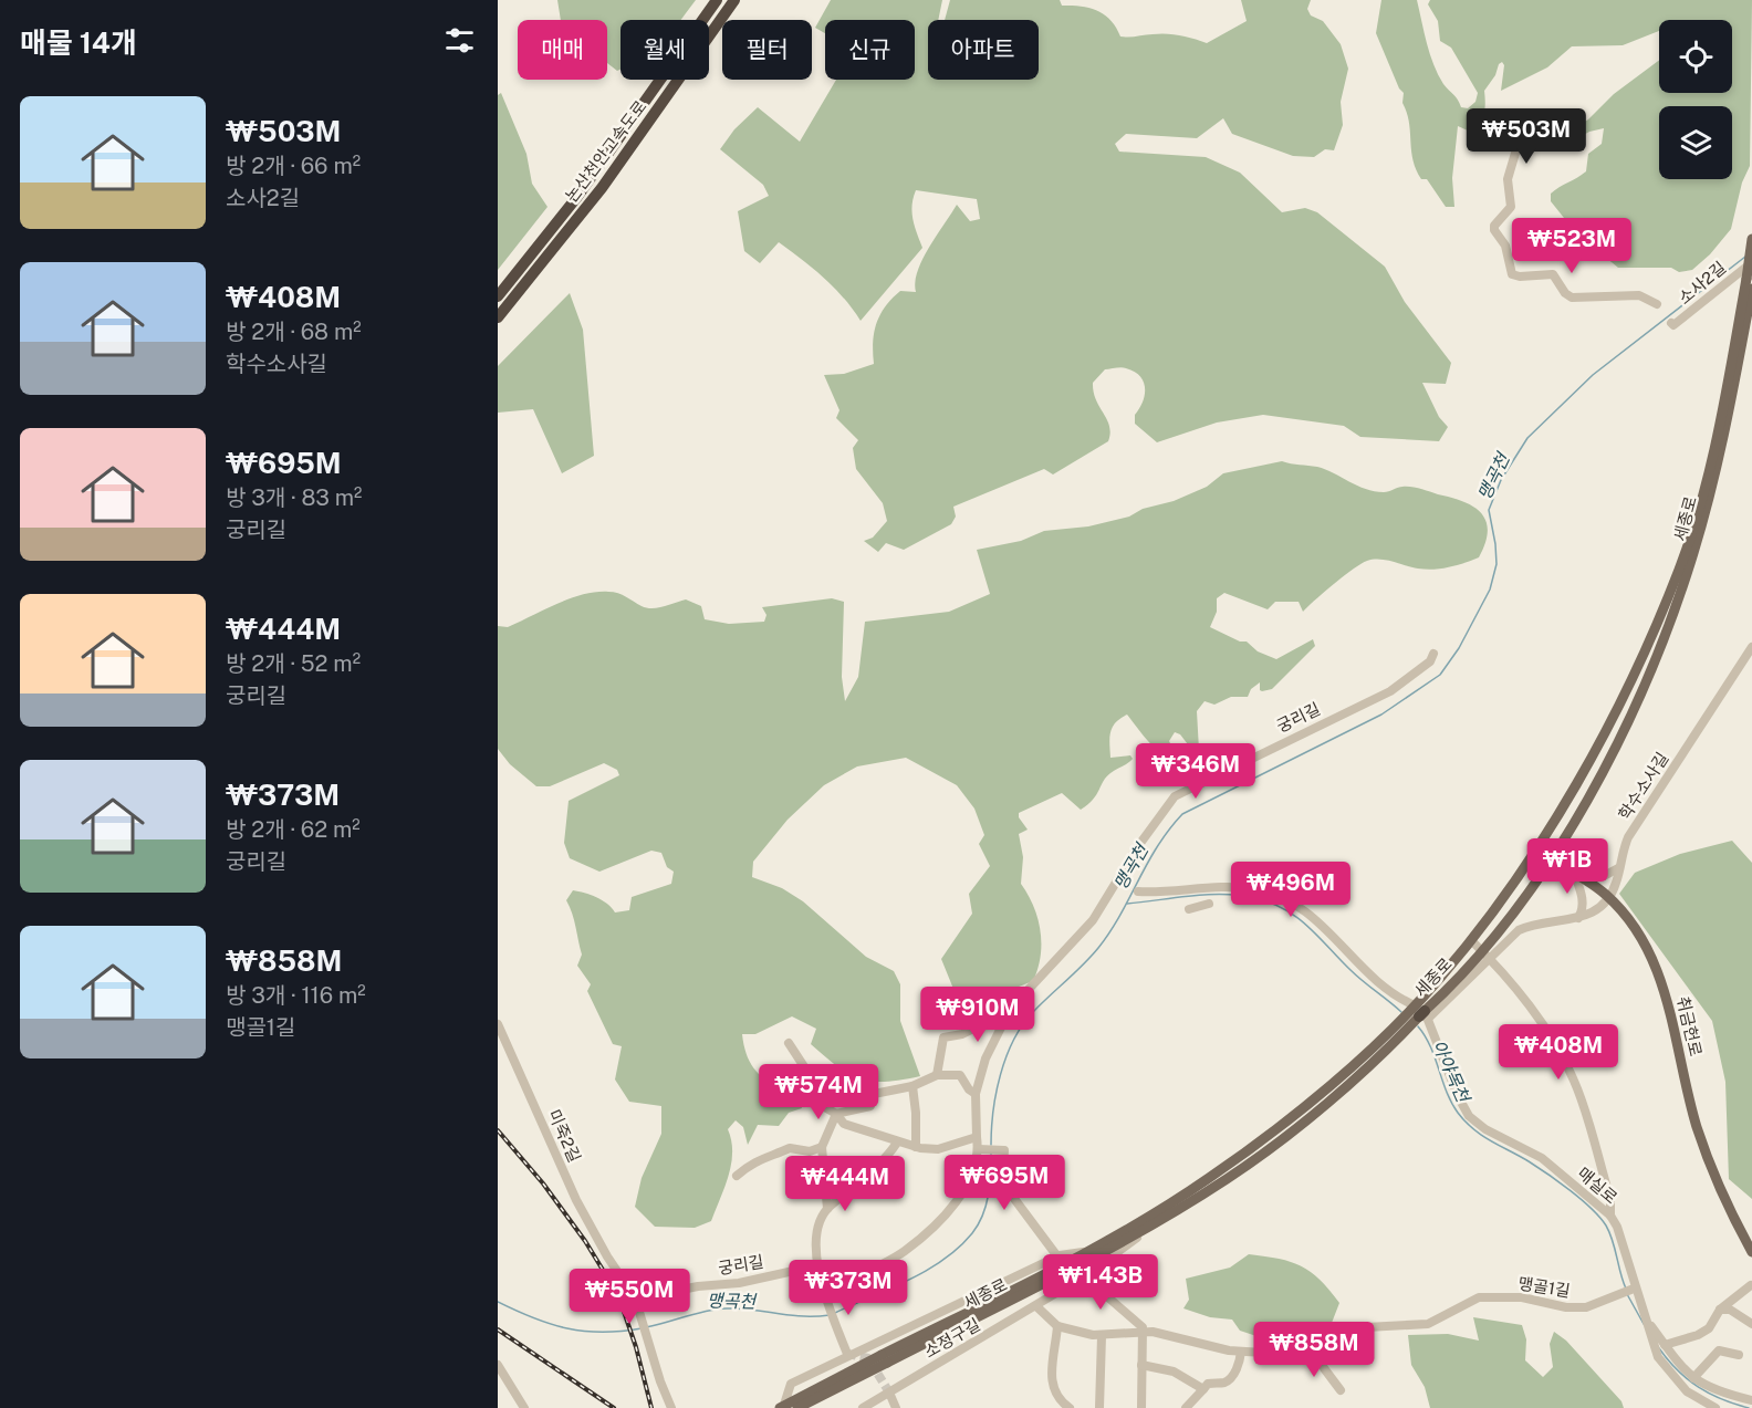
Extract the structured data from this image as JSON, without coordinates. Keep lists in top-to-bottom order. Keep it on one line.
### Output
{"streets":{"highway":["논산천안고속도로"],"main road":["세종로","취금헌로"],"street":["소사2길","궁리길","학수소사길","미죽2길","매실로","맹골1길","소정구길"]},"crossings":[["세종로","취금헌로"],["세종로","매실로"],["세종로","소정구길"],["궁리길","미죽2길"],["학수소사길","취금헌로"],["매실로","맹골1길"]],"water":["맹곡천","아야목천"],"page":{"heading":"매물 14개","chip":["매매","월세","필터","신규","아파트"],"list":[{"name":"₩503M","note":"방 2개 · 66 m² · 소사2길"},{"name":"₩408M","note":"방 2개 · 68 m² · 학수소사길"},{"name":"₩695M","note":"방 3개 · 83 m² · 궁리길"},{"name":"₩444M","note":"방 2개 · 52 m² · 궁리길"},{"name":"₩373M","note":"방 2개 · 62 m² · 궁리길"},{"name":"₩858M","note":"방 3개 · 116 m² · 맹골1길"}],"price":["₩503M","₩523M","₩346M","₩1B","₩496M","₩910M","₩408M","₩574M","₩695M","₩444M","₩1.43B","₩373M","₩550M","₩858M"]}}
